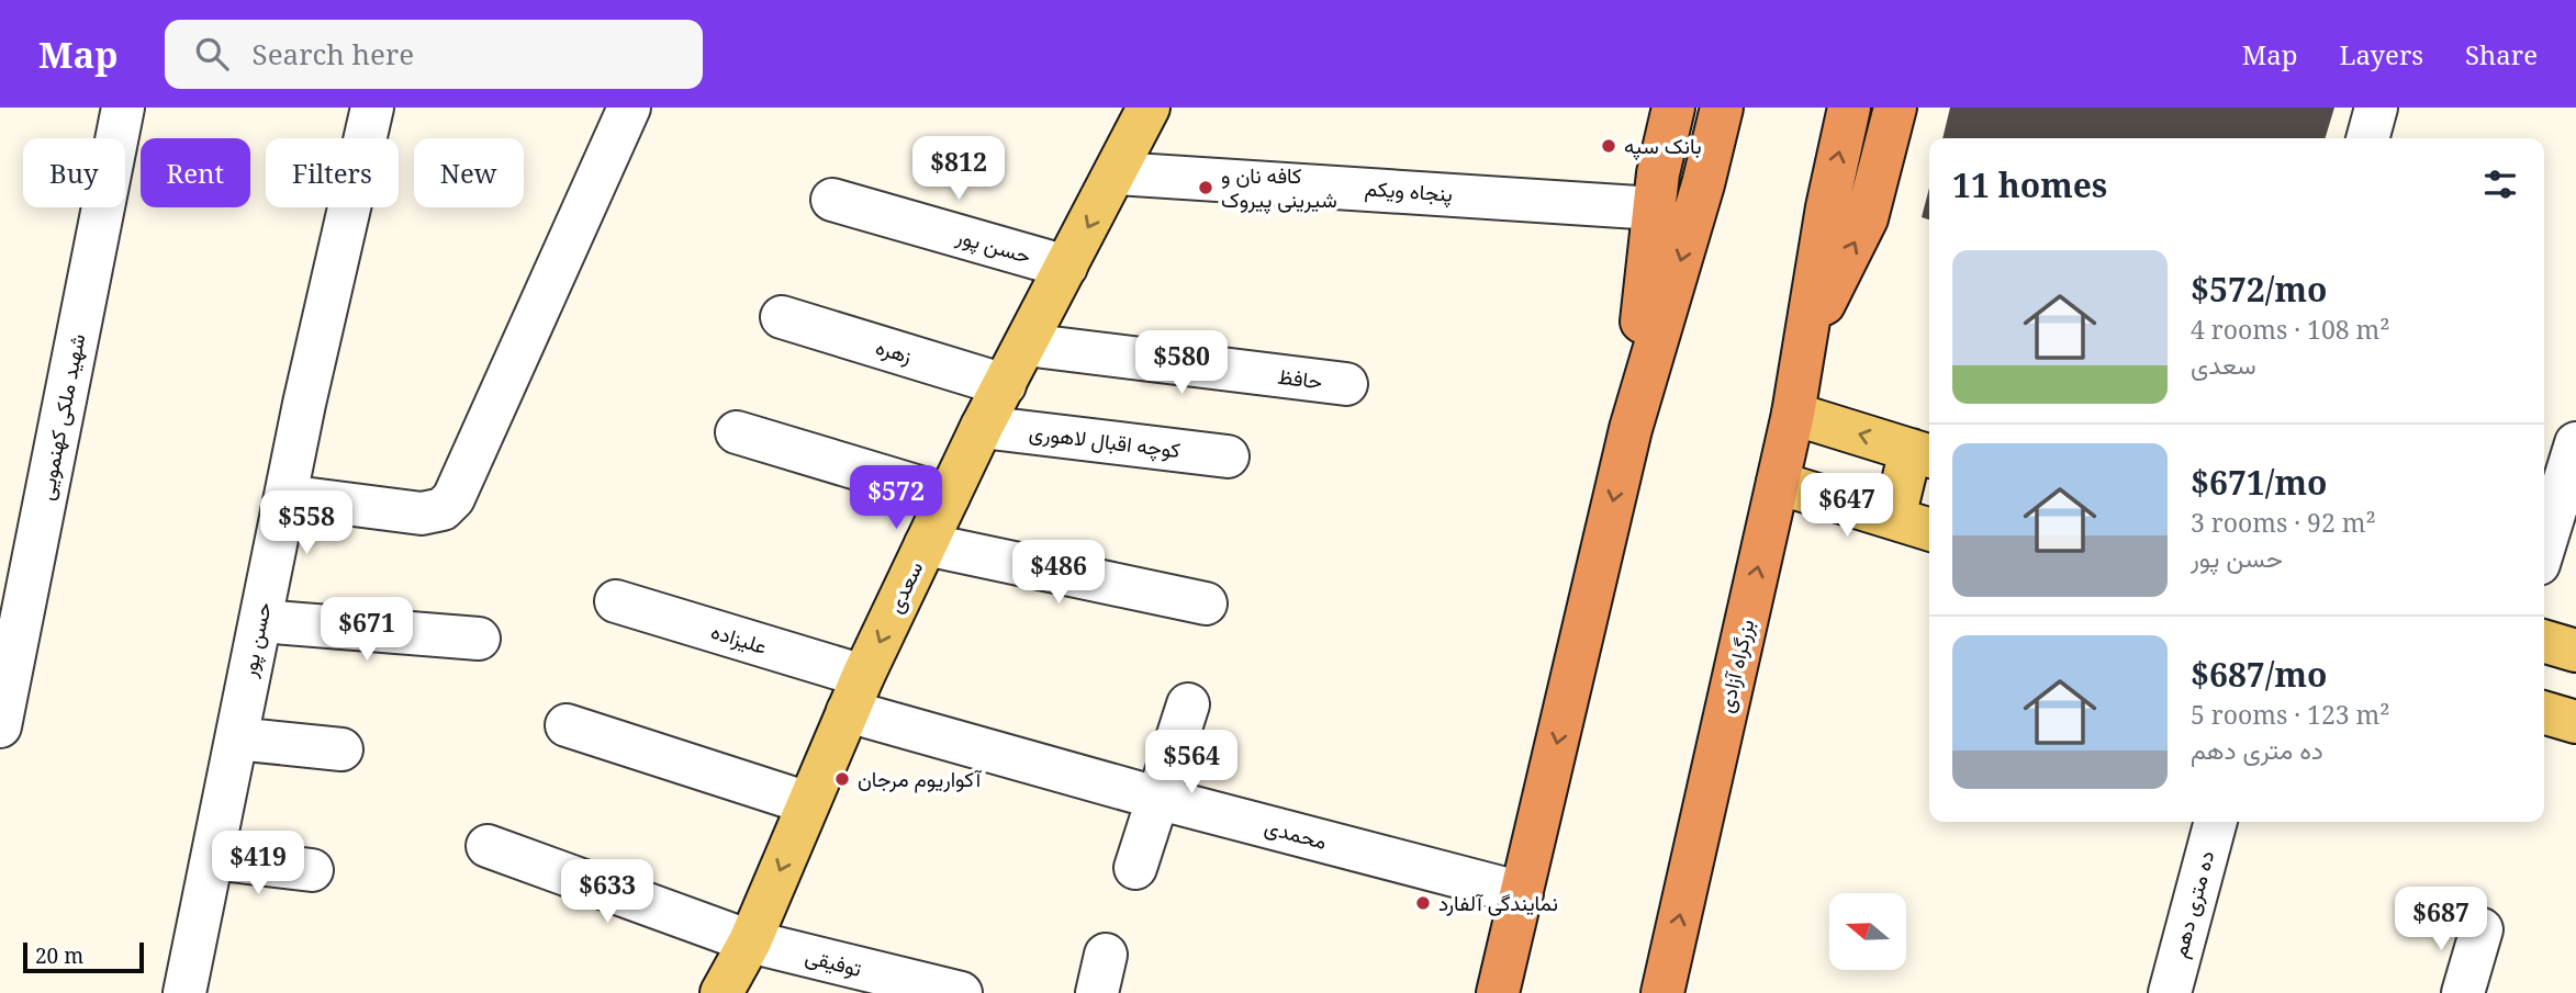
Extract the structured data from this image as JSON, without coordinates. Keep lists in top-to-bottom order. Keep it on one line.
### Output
{"streets":{"highway":["بزرگراه آزادی"],"main road":["سعدی"],"street":["پنجاه ویکم","حسن پور","زهره","حافظ","شهید ملکی کهنمویی","کوچه اقبال لاهوری","علیزاده","محمدی","ده متری دهم","توفیقی"]},"crossings":[["پنجاه ویکم","سعدی"],["حسن پور","سعدی"],["زهره","سعدی"],["حافظ","سعدی"],["کوچه اقبال لاهوری","سعدی"],["سعدی","علیزاده"],["سعدی","محمدی"],["سعدی","توفیقی"],["علیزاده","محمدی"]],"one_way":["سعدی"],"places":["بانک سپه","کافه نان و شیرینی پیروک","آکواریوم مرجان","نمایندگی آلفارد"],"scale_bar":"20 m","north":"left","page":{"header":"Map","search":"Search here","nav":["Map","Layers","Share"],"price":["$812","$580","$572","$647","$558","$486","$671","$564","$419","$633","$687"],"chip":["Buy","Rent","Filters","New"],"heading":"11 homes","list":[{"name":"$572/mo","note":"4 rooms · 108 m² · سعدی"},{"name":"$671/mo","note":"3 rooms · 92 m² · حسن پور"},{"name":"$687/mo","note":"5 rooms · 123 m² · ده متری دهم"}],"scale":"20 m"}}
